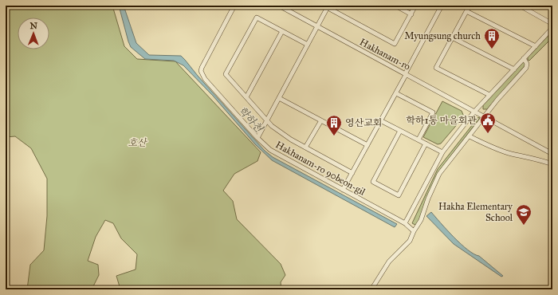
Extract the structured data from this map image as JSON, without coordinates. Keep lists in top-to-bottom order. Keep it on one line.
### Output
{"streets":{"street":["Hakhanam-ro","Hakhanam-ro 90beon-gil"]},"water":["학하천"],"parks":["호산"],"places":{"building":["Myungsung church","영산교회"],"public building":["학하1통 마을회관"],"school or university":["Hakha Elementary School"]},"north":"top"}
